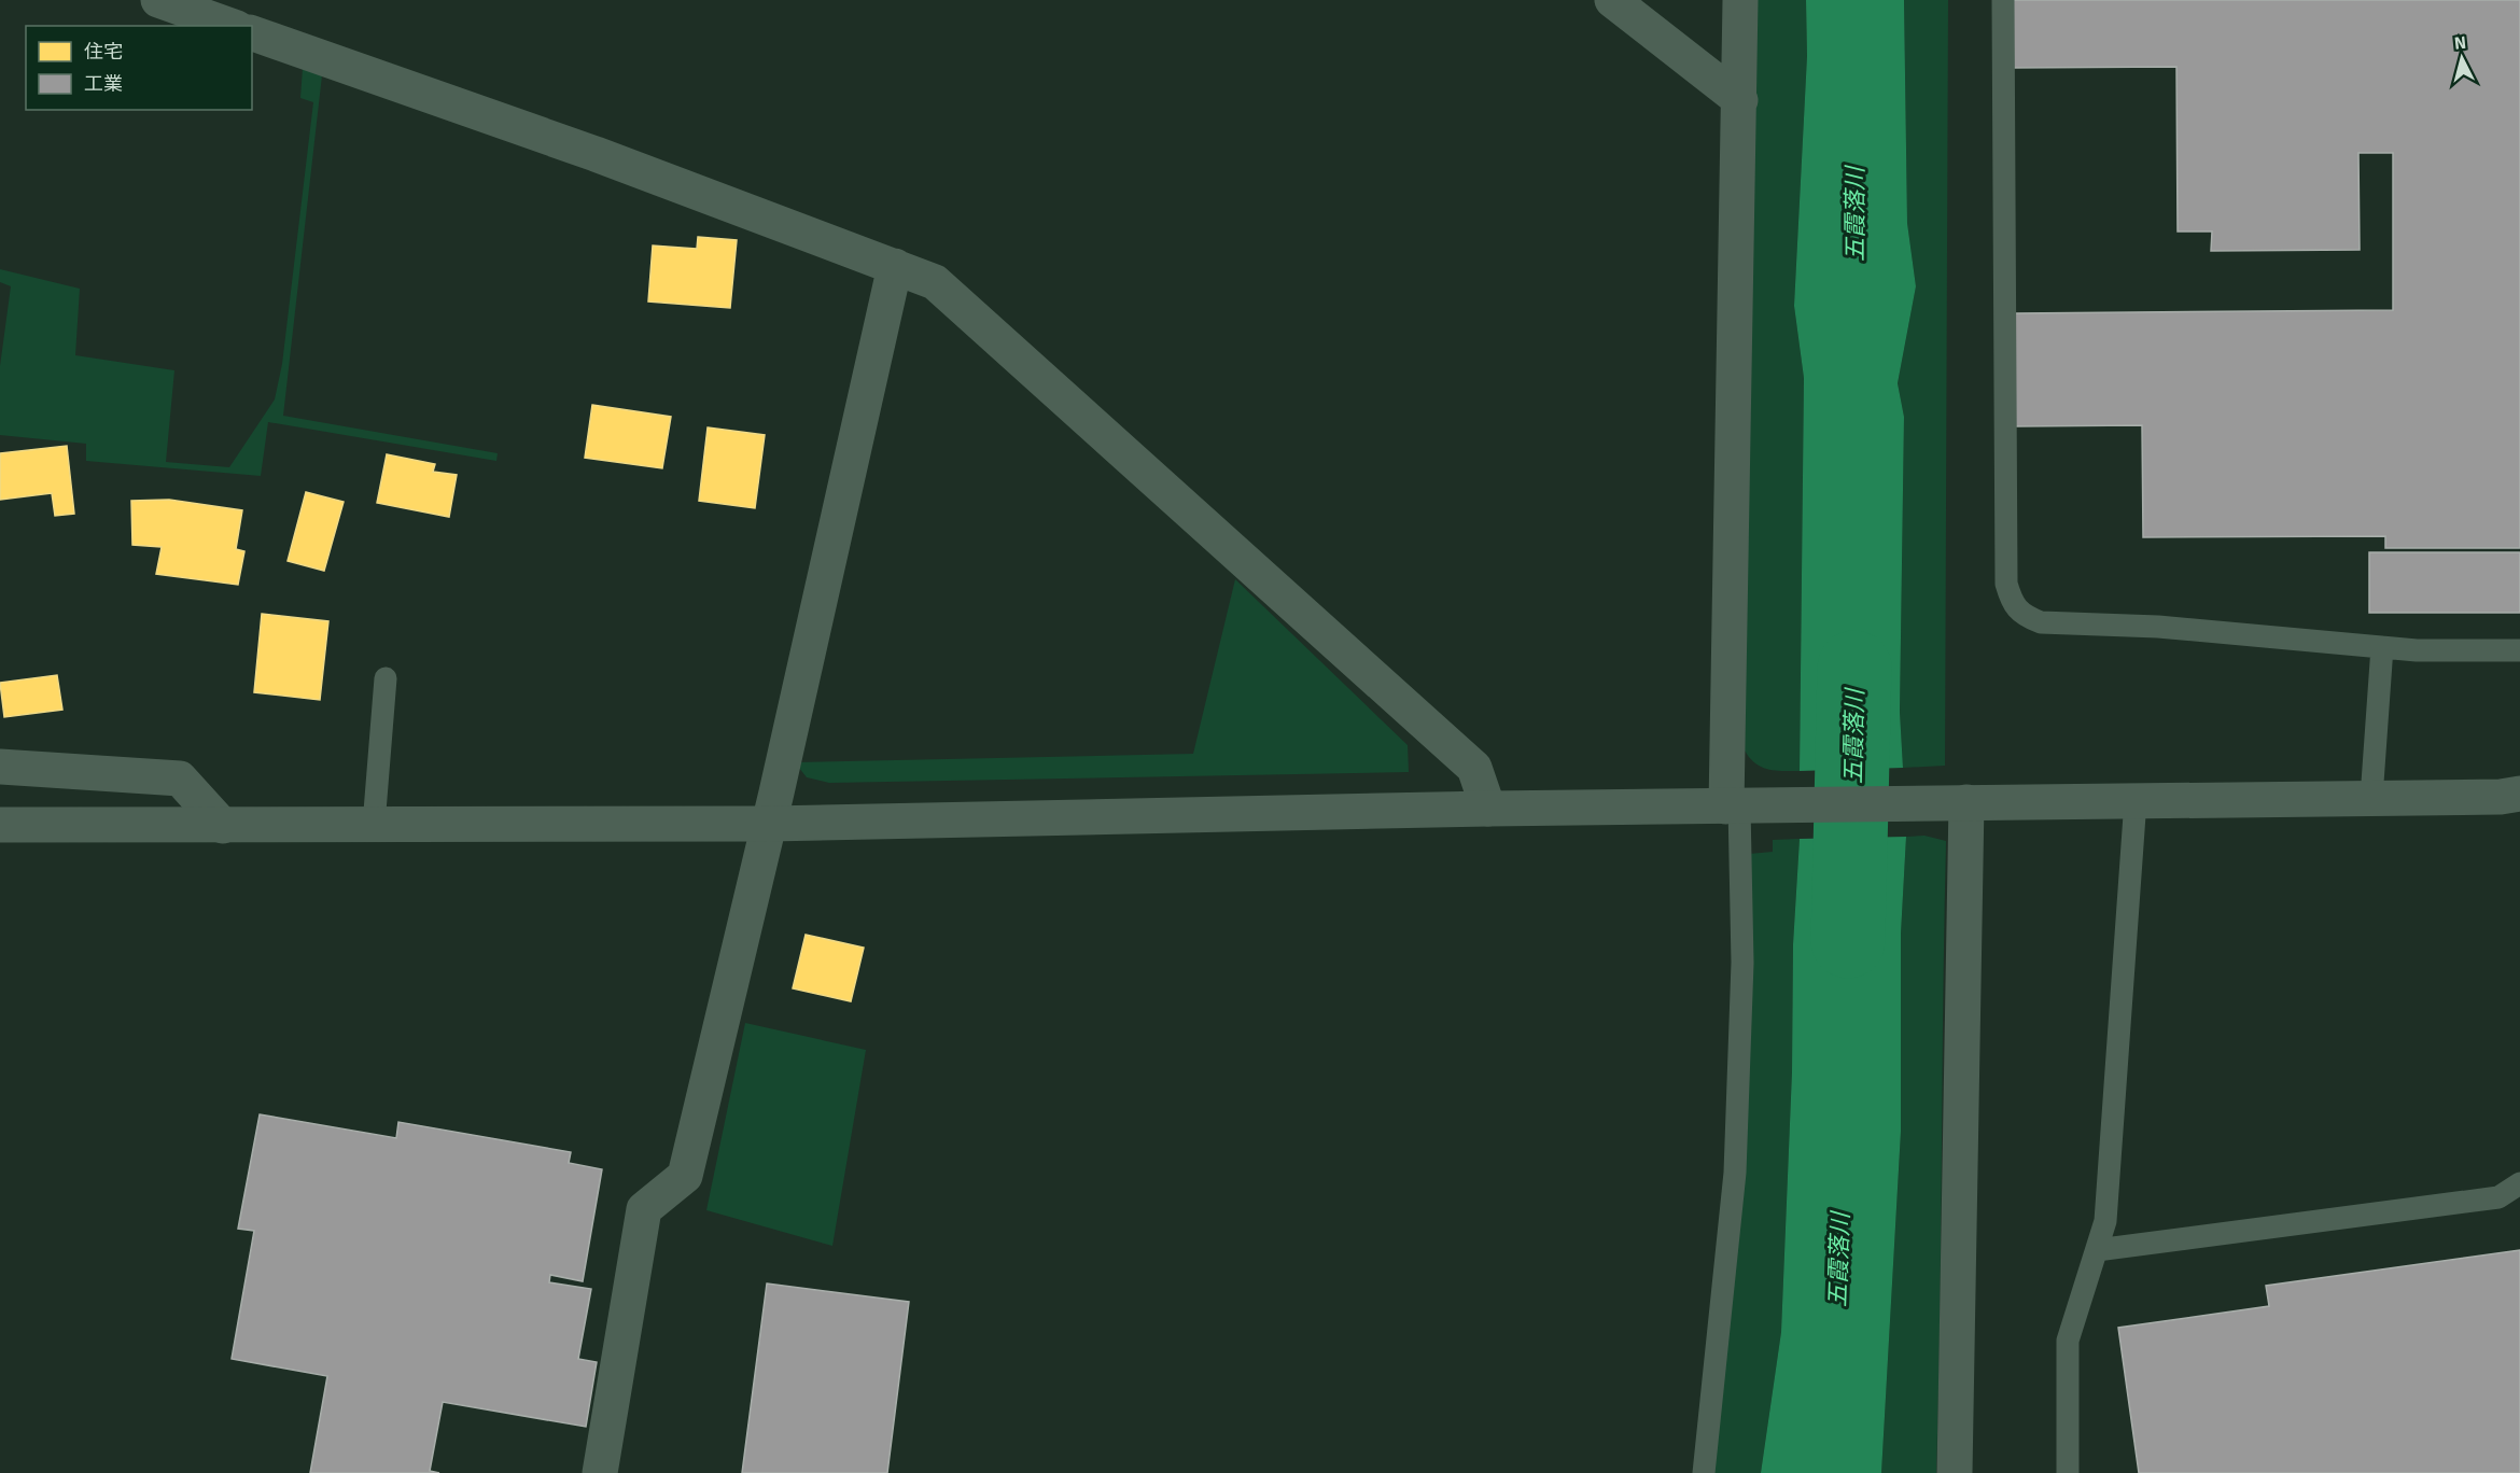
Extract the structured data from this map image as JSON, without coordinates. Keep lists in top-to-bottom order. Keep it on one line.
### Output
{"water":["五霞落川"],"legend":["住宅","工業"],"north":"top"}
